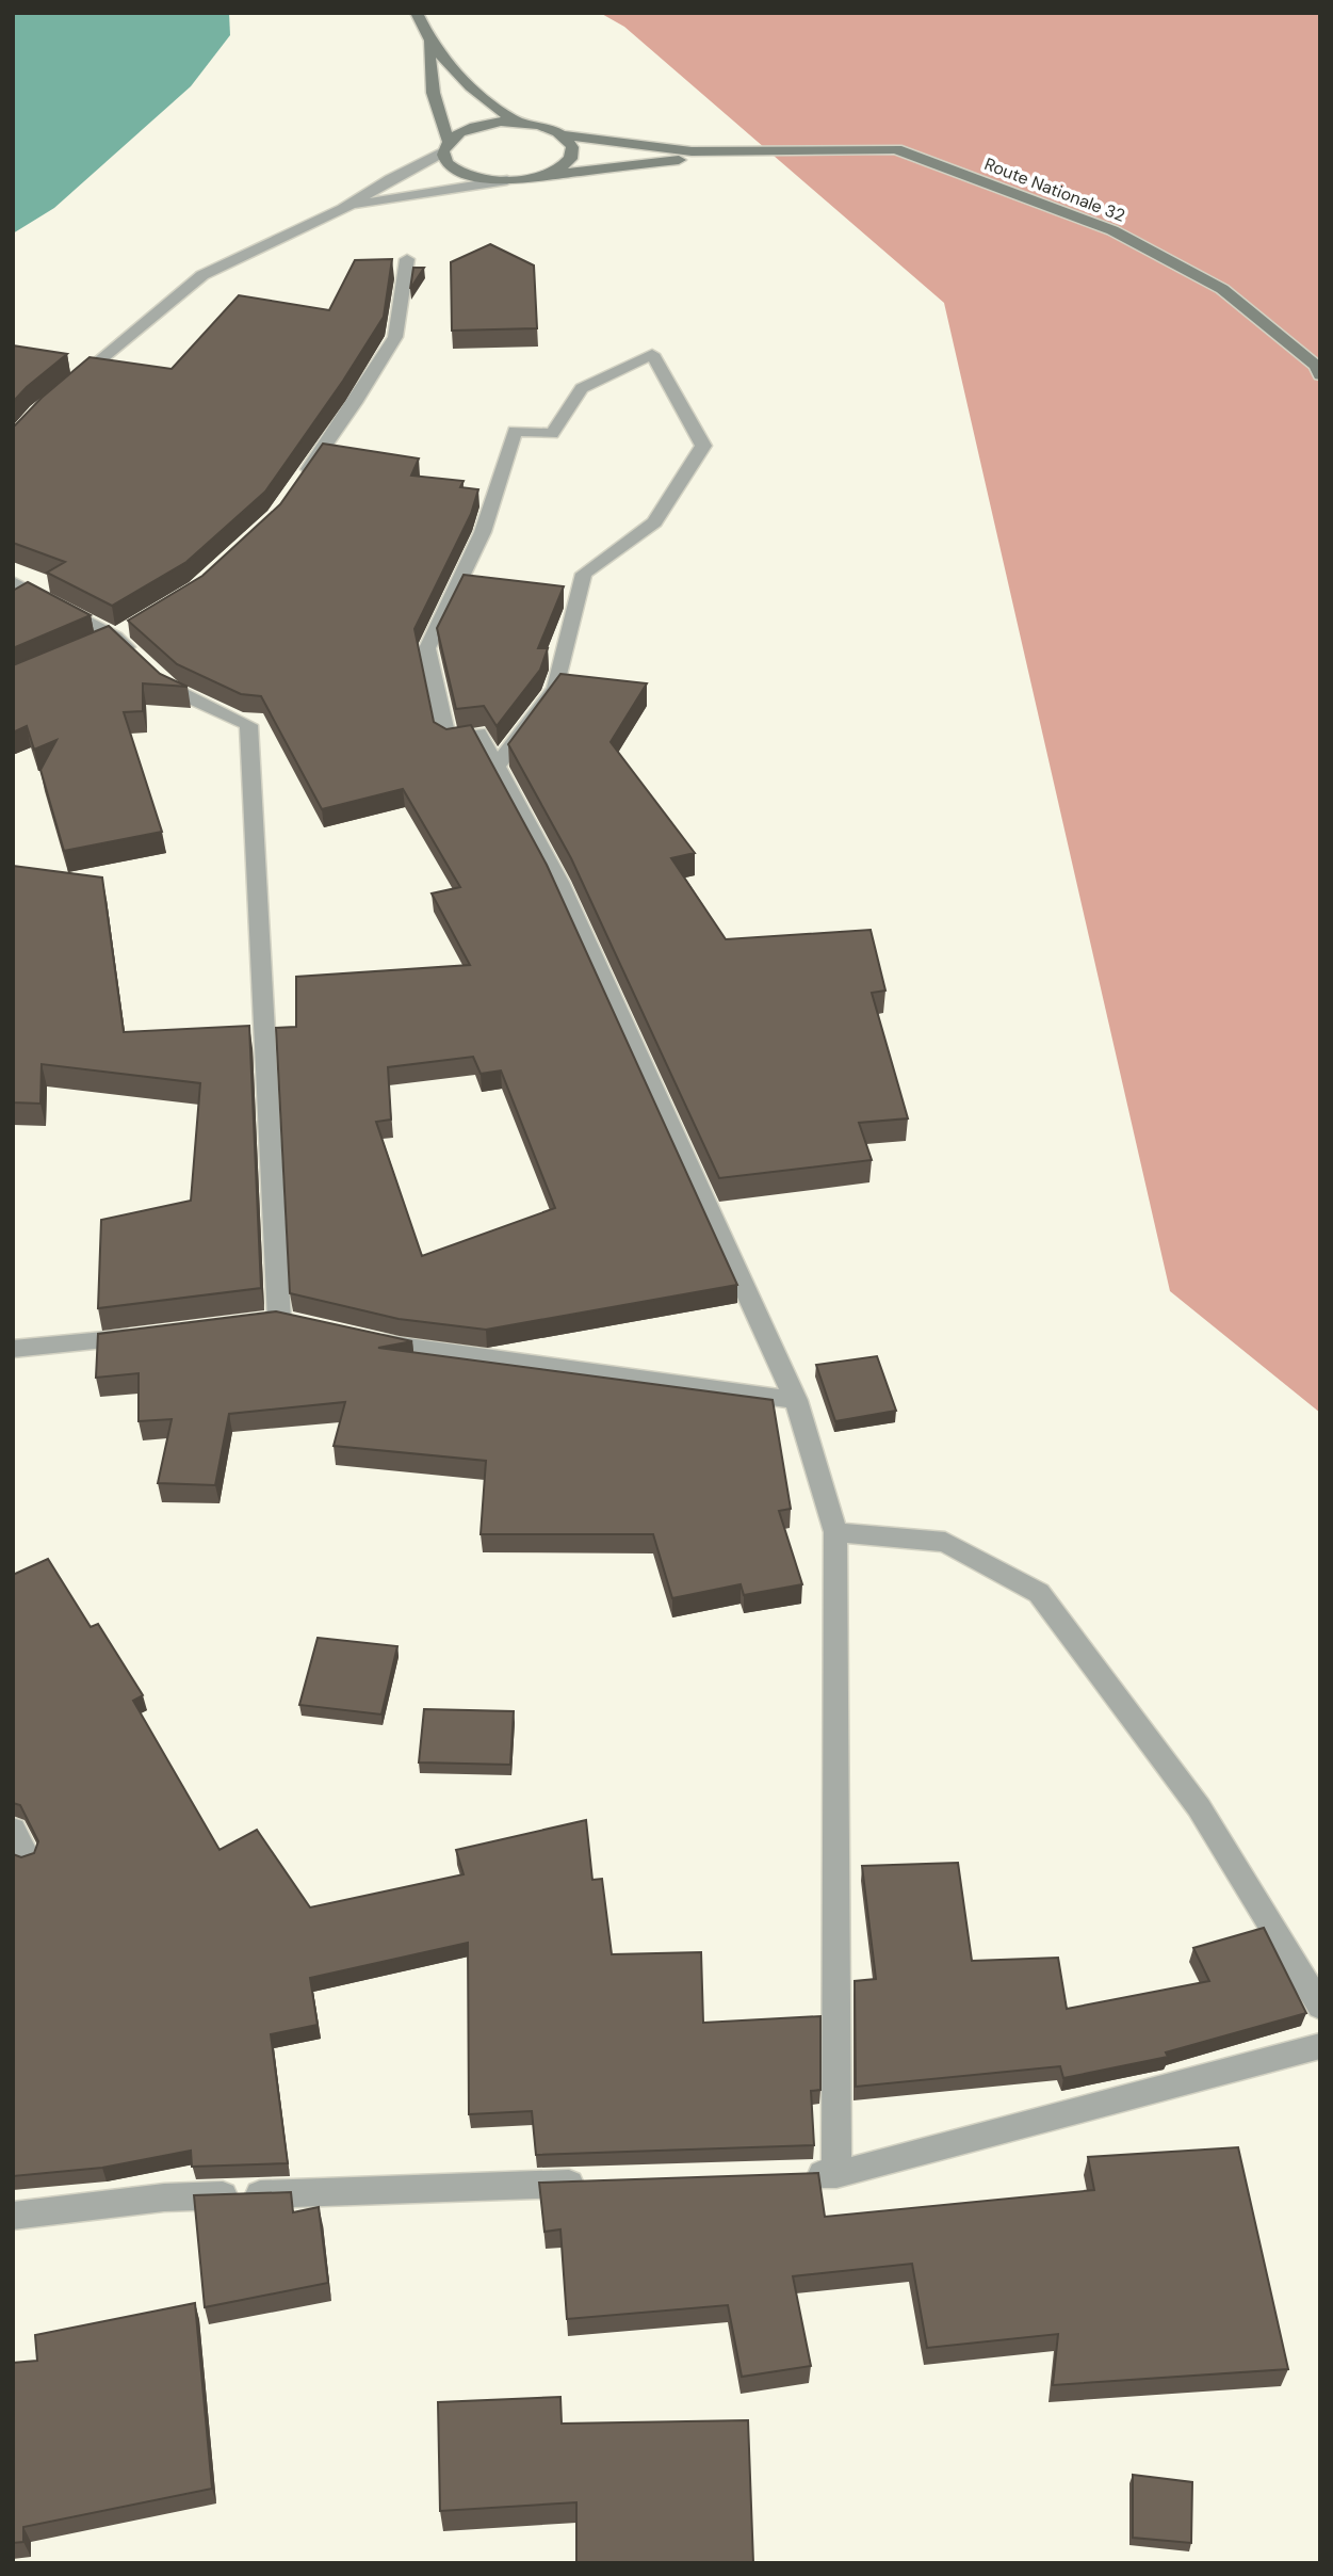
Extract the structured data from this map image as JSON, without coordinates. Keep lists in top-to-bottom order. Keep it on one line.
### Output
{"streets":{"street":["Route Nationale 32"]}}
